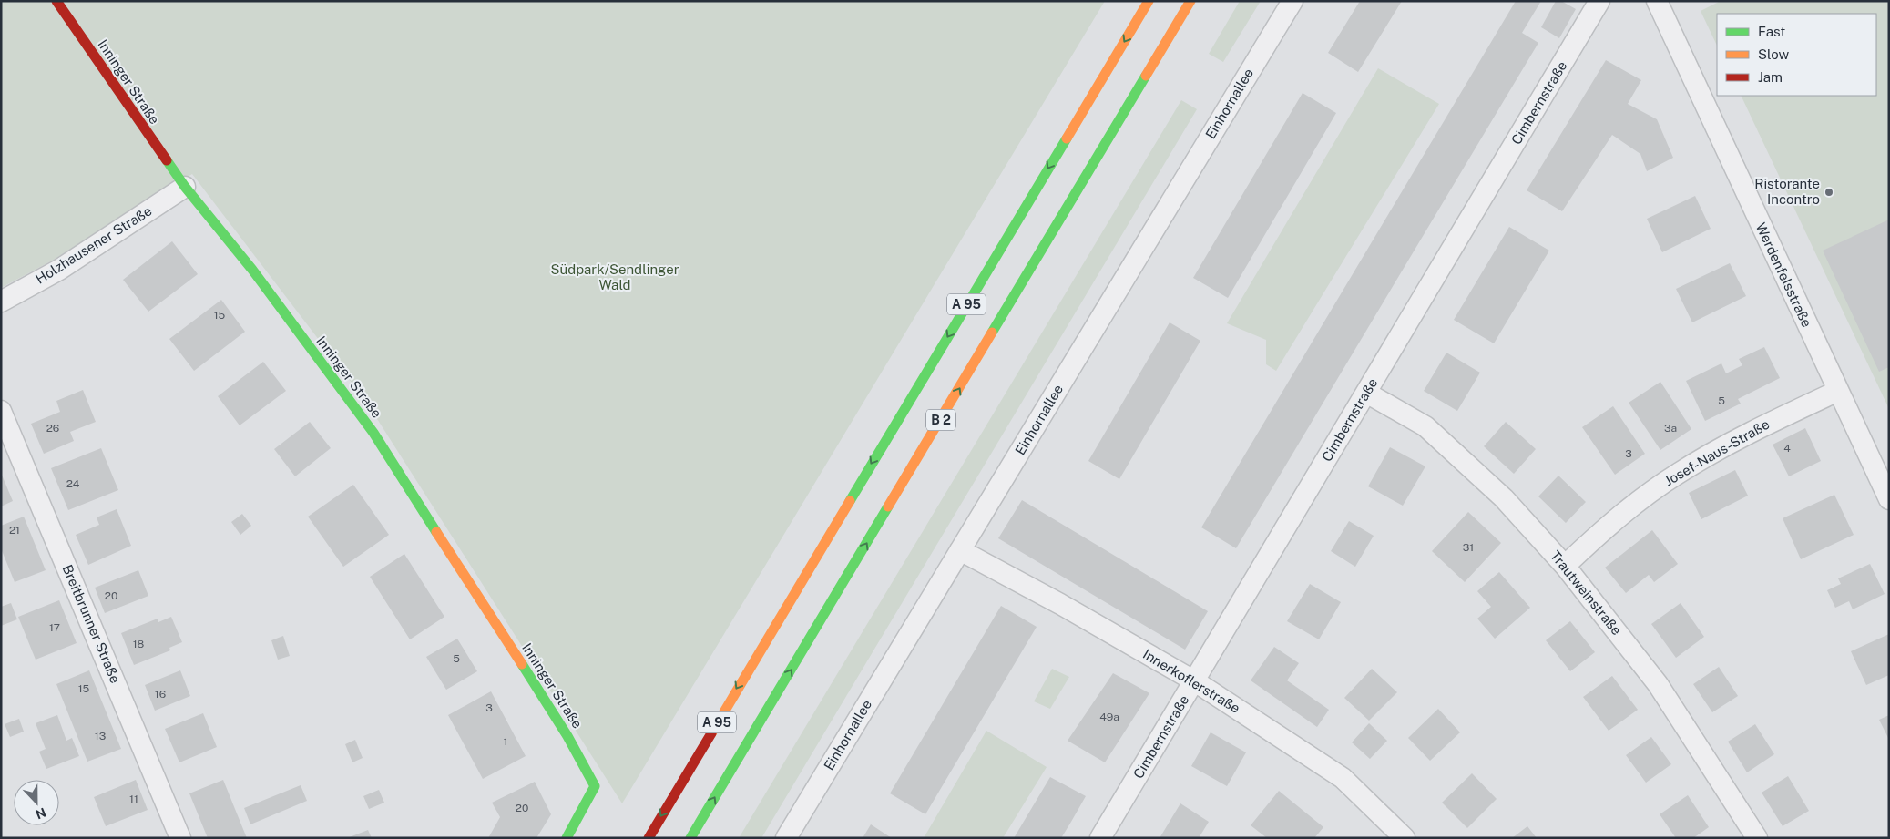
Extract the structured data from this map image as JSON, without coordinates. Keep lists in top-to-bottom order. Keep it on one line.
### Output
{"streets":{"main road":["Inninger Straße","A 95","B 2"],"street":["Cimbernstraße","Einhornallee","Holzhausener Straße","Werdenfelsstraße","Josef-Naus-Straße","Trautweinstraße","Breitbrunner Straße","Innerkoflerstraße"]},"crossings":[["Inninger Straße","Holzhausener Straße"],["Cimbernstraße","Trautweinstraße"],["Cimbernstraße","Innerkoflerstraße"],["Einhornallee","Innerkoflerstraße"],["Werdenfelsstraße","Josef-Naus-Straße"],["Josef-Naus-Straße","Trautweinstraße"]],"parks":["Südpark/Sendlinger Wald"],"places":["Ristorante Incontro"],"house_numbers":["15","5","26","3a","4","3","24","21","31","20","17","18","5","15","16","3","49a","13","1","11","20"],"legend":["Fast","Slow","Jam"],"north":"bottom"}
